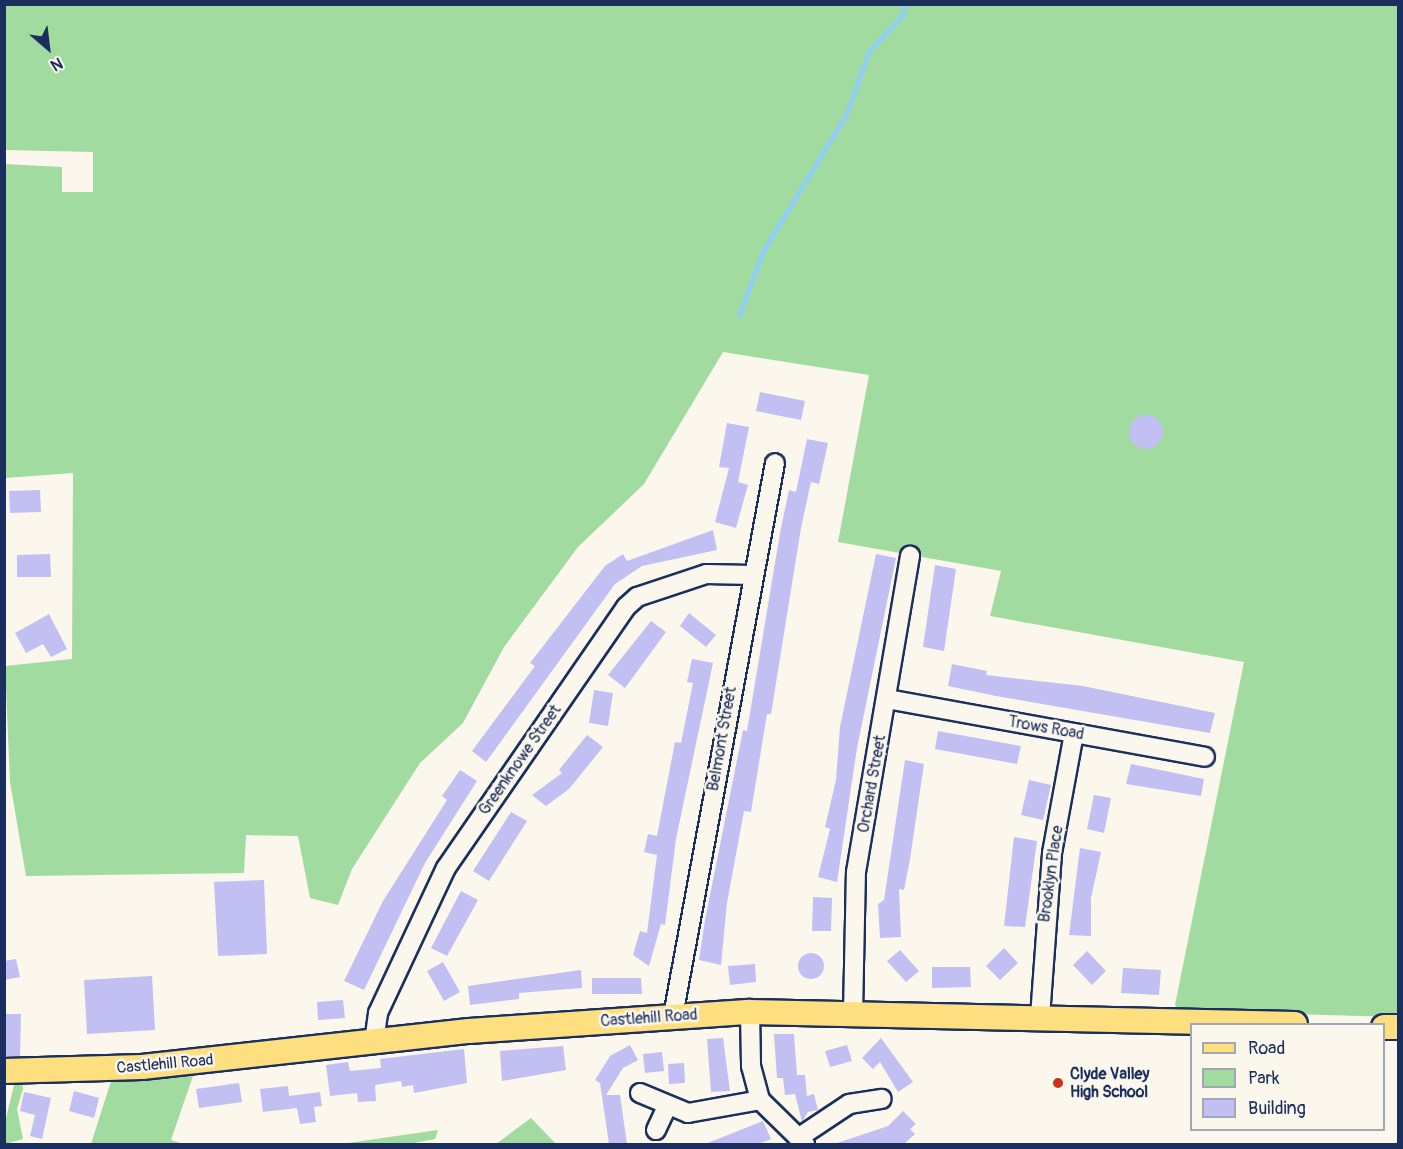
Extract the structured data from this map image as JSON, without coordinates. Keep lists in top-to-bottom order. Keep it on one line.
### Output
{"streets":{"main road":["Castlehill Road"],"street":["Trows Road","Belmont Street","Greenknowe Street","Orchard Street","Brooklyn Place"]},"crossings":[["Trows Road","Orchard Street"],["Trows Road","Brooklyn Place"],["Belmont Street","Greenknowe Street"],["Belmont Street","Castlehill Road"],["Greenknowe Street","Castlehill Road"],["Orchard Street","Castlehill Road"],["Brooklyn Place","Castlehill Road"]],"places":["Clyde Valley High School"],"legend":["Road","Park","Building"],"north":"bottom right"}
